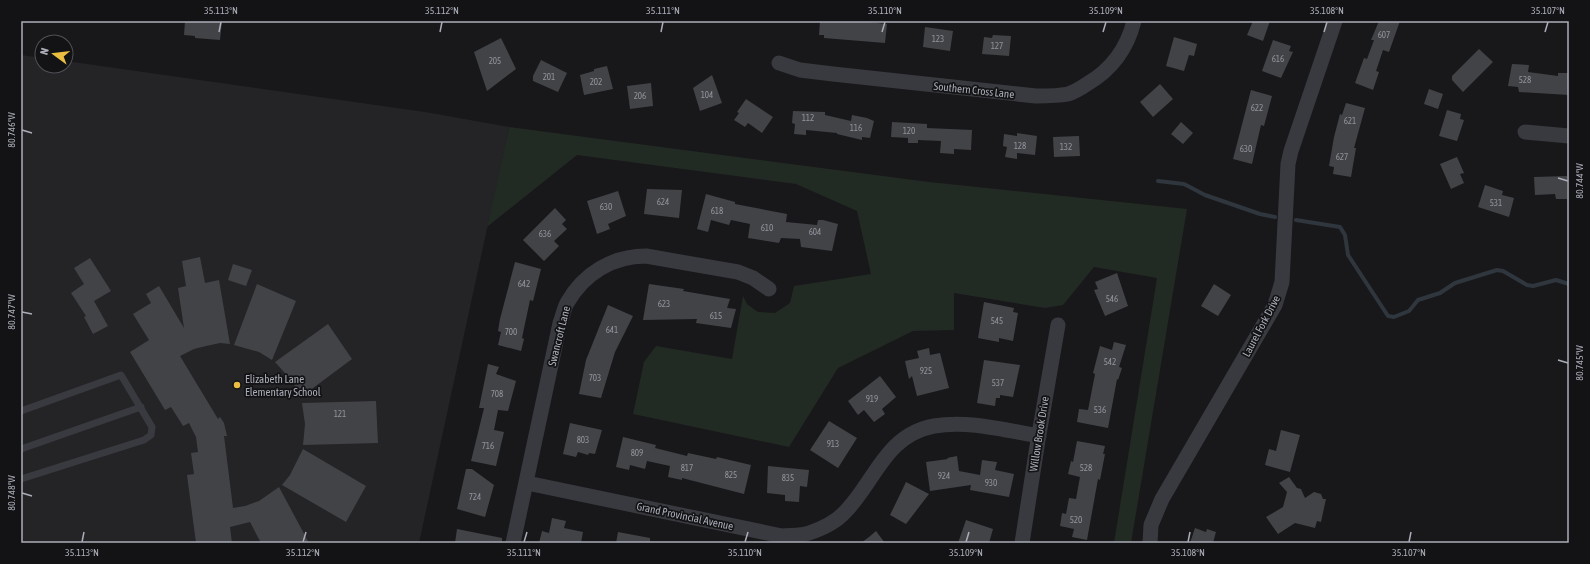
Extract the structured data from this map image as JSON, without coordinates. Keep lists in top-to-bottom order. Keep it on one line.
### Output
{"streets":{"street":["Southern Cross Lane","Laurel Fork Drive","Swancroft Lane","Willow Brook Drive","Grand Provincial Avenue"]},"crossings":[["Swancroft Lane","Grand Provincial Avenue"],["Willow Brook Drive","Grand Provincial Avenue"]],"places":["Elizabeth Lane Elementary School"],"house_numbers":["607","123","127","616","205","201","528","202","104","206","622","112","621","116","120","128","132","630","627","624","531","630","618","610","604","636","642","546","623","615","545","641","700","542","925","703","537","708","919","536","121","803","913","716","809","817","528","825","924","835","930","724","520"],"north":"left","coordinates":["35.113°N","35.112°N","35.111°N","35.110°N","35.109°N","35.108°N","35.107°N","80.746°W","80.744°W","80.747°W","80.745°W","80.748°W"]}
